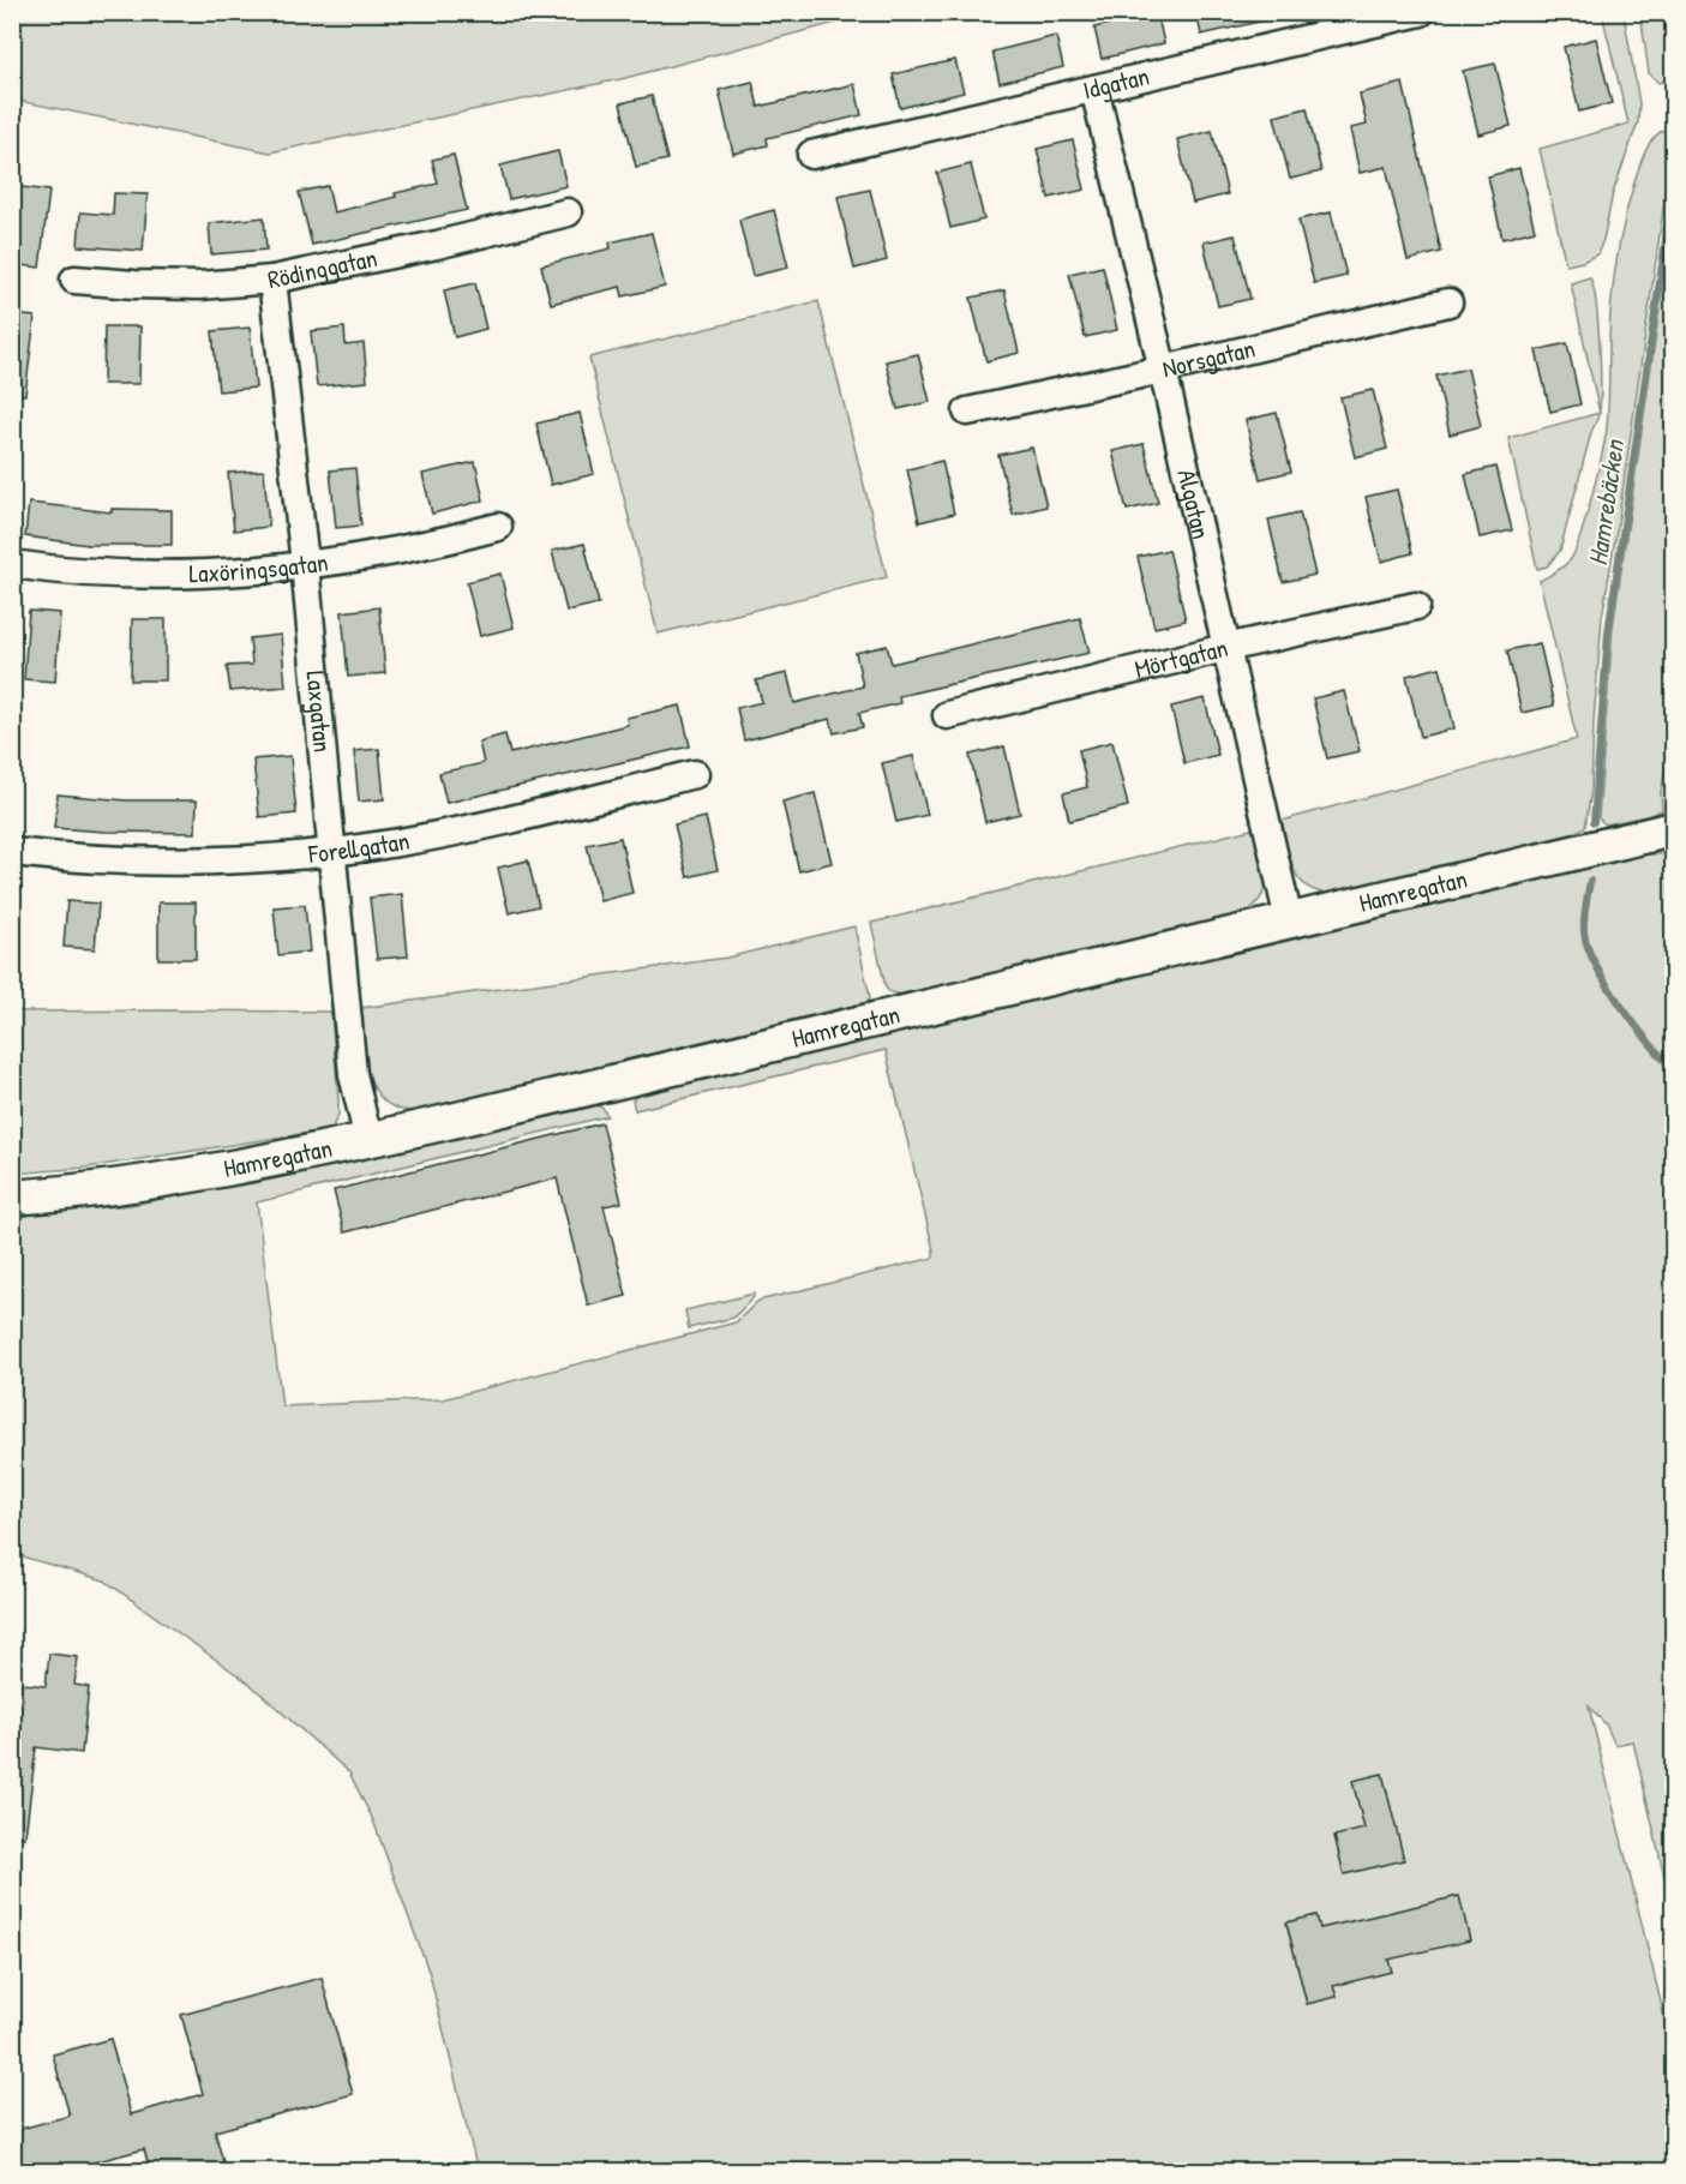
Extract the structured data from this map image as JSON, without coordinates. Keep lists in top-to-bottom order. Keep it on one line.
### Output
{"streets":{"street":["Idgatan","Rödinggatan","Norsgatan","Ålgatan","Laxöringsgatan","Mörtgatan","Laxgatan","Forellgatan","Hamregatan"]},"crossings":[["Idgatan","Ålgatan"],["Rödinggatan","Laxgatan"],["Norsgatan","Ålgatan"],["Ålgatan","Mörtgatan"],["Ålgatan","Hamregatan"],["Laxöringsgatan","Laxgatan"],["Laxgatan","Forellgatan"],["Laxgatan","Hamregatan"]],"water":["Hamrebäcken"]}
